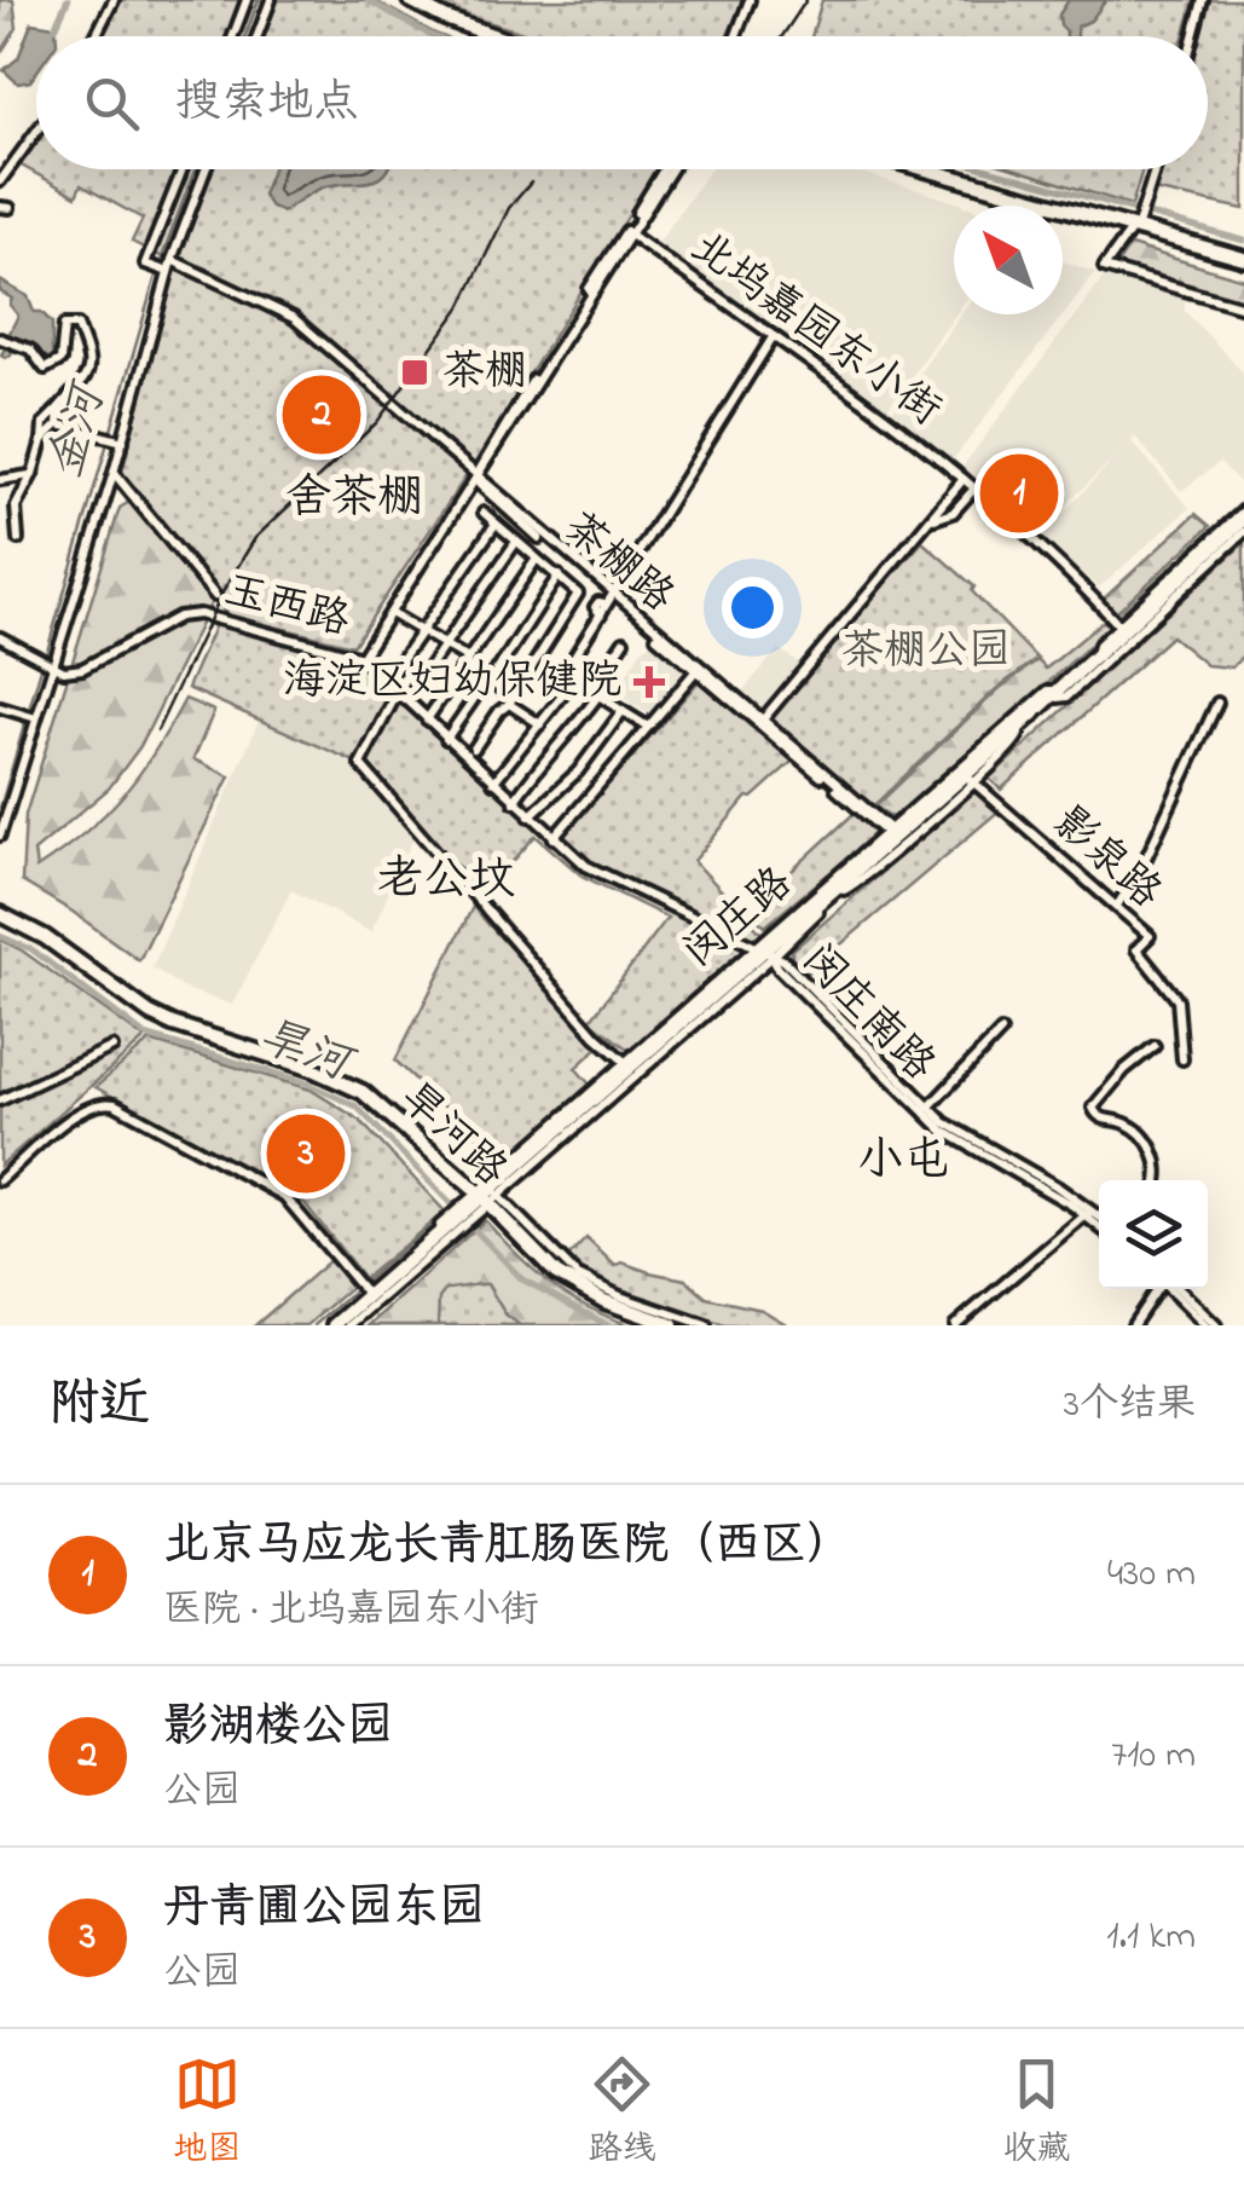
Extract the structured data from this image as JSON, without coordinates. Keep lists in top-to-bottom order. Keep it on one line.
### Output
{"streets":{"main road":["闵庄路","旱河路"],"street":["北坞嘉园东小街","茶棚路","玉西路","影泉路","闵庄南路"]},"crossings":[["北坞嘉园东小街","闵庄路"],["茶棚路","闵庄路"],["影泉路","闵庄路"],["闵庄路","闵庄南路"],["闵庄路","旱河路"]],"districts":["舍茶棚","老公坟","小屯"],"water":["金河","旱河"],"parks":["茶棚公园"],"places":{"transit":["茶棚"],"health":["海淀区妇幼保健院"]},"north":"top left","page":{"search":"搜索地点","pins":["2","1","3"],"heading":["附近","3个结果"],"list":[{"mark":"1","name":"北京马应龙长青肛肠医院（西区）","note":"医院 · 北坞嘉园东小街","value":"430 m"},{"mark":"2","name":"影湖楼公园","note":"公园","value":"710 m"},{"mark":"3","name":"丹青圃公园东园","note":"公园","value":"1.1 km"}],"nav":["地图","路线","收藏"]}}
